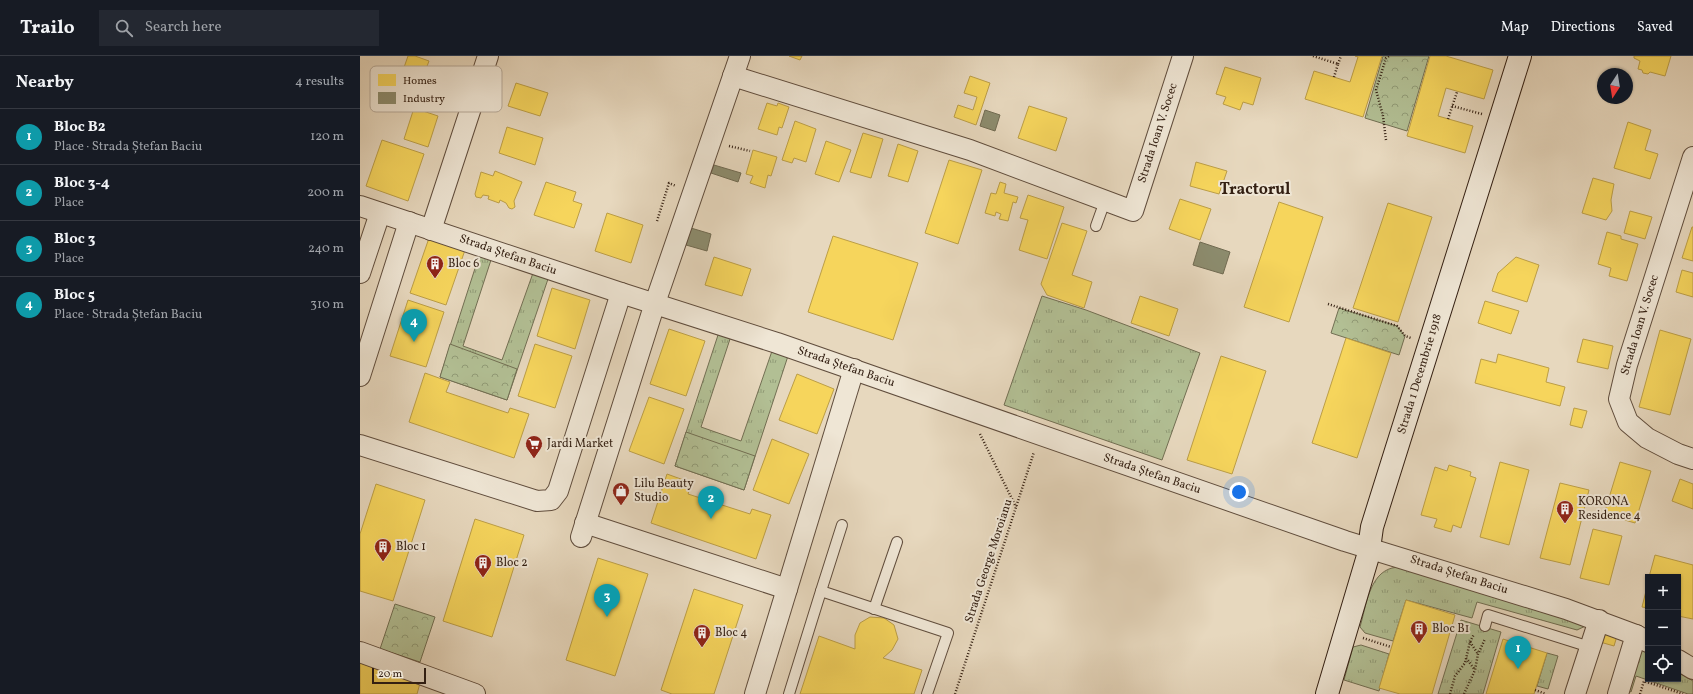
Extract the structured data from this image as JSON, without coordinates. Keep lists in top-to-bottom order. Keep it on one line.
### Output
{"streets":{"street":["Strada Ioan V. Socec","Strada Ștefan Baciu","Strada 1 Decembrie 1918"],"path":["Strada George Moroianu"]},"crossings":[["Strada Ștefan Baciu","Strada 1 Decembrie 1918"],["Strada Ștefan Baciu","Strada George Moroianu"]],"districts":["Tractorul"],"places":{"building":["Bloc 6","KORONA Residence 4","Bloc 1","Bloc 2","Bloc B1","Bloc 4"],"supermarket":["Jardi Market"],"shop":["Lilu Beauty Studio"]},"legend":["Homes","Industry"],"scale_bar":"20 m","north":"bottom","page":{"header":"Trailo","search":"Search here","nav":["Map","Directions","Saved"],"heading":["Nearby","4 results"],"list":[{"mark":"1","name":"Bloc B2","note":"Place · Strada Ștefan Baciu","value":"120 m"},{"mark":"2","name":"Bloc 3-4","note":"Place","value":"200 m"},{"mark":"3","name":"Bloc 3","note":"Place","value":"240 m"},{"mark":"4","name":"Bloc 5","note":"Place · Strada Ștefan Baciu","value":"310 m"}],"pins":["4","2","3","1"],"map_buttons":["+","−"],"scale":"20 m"}}
